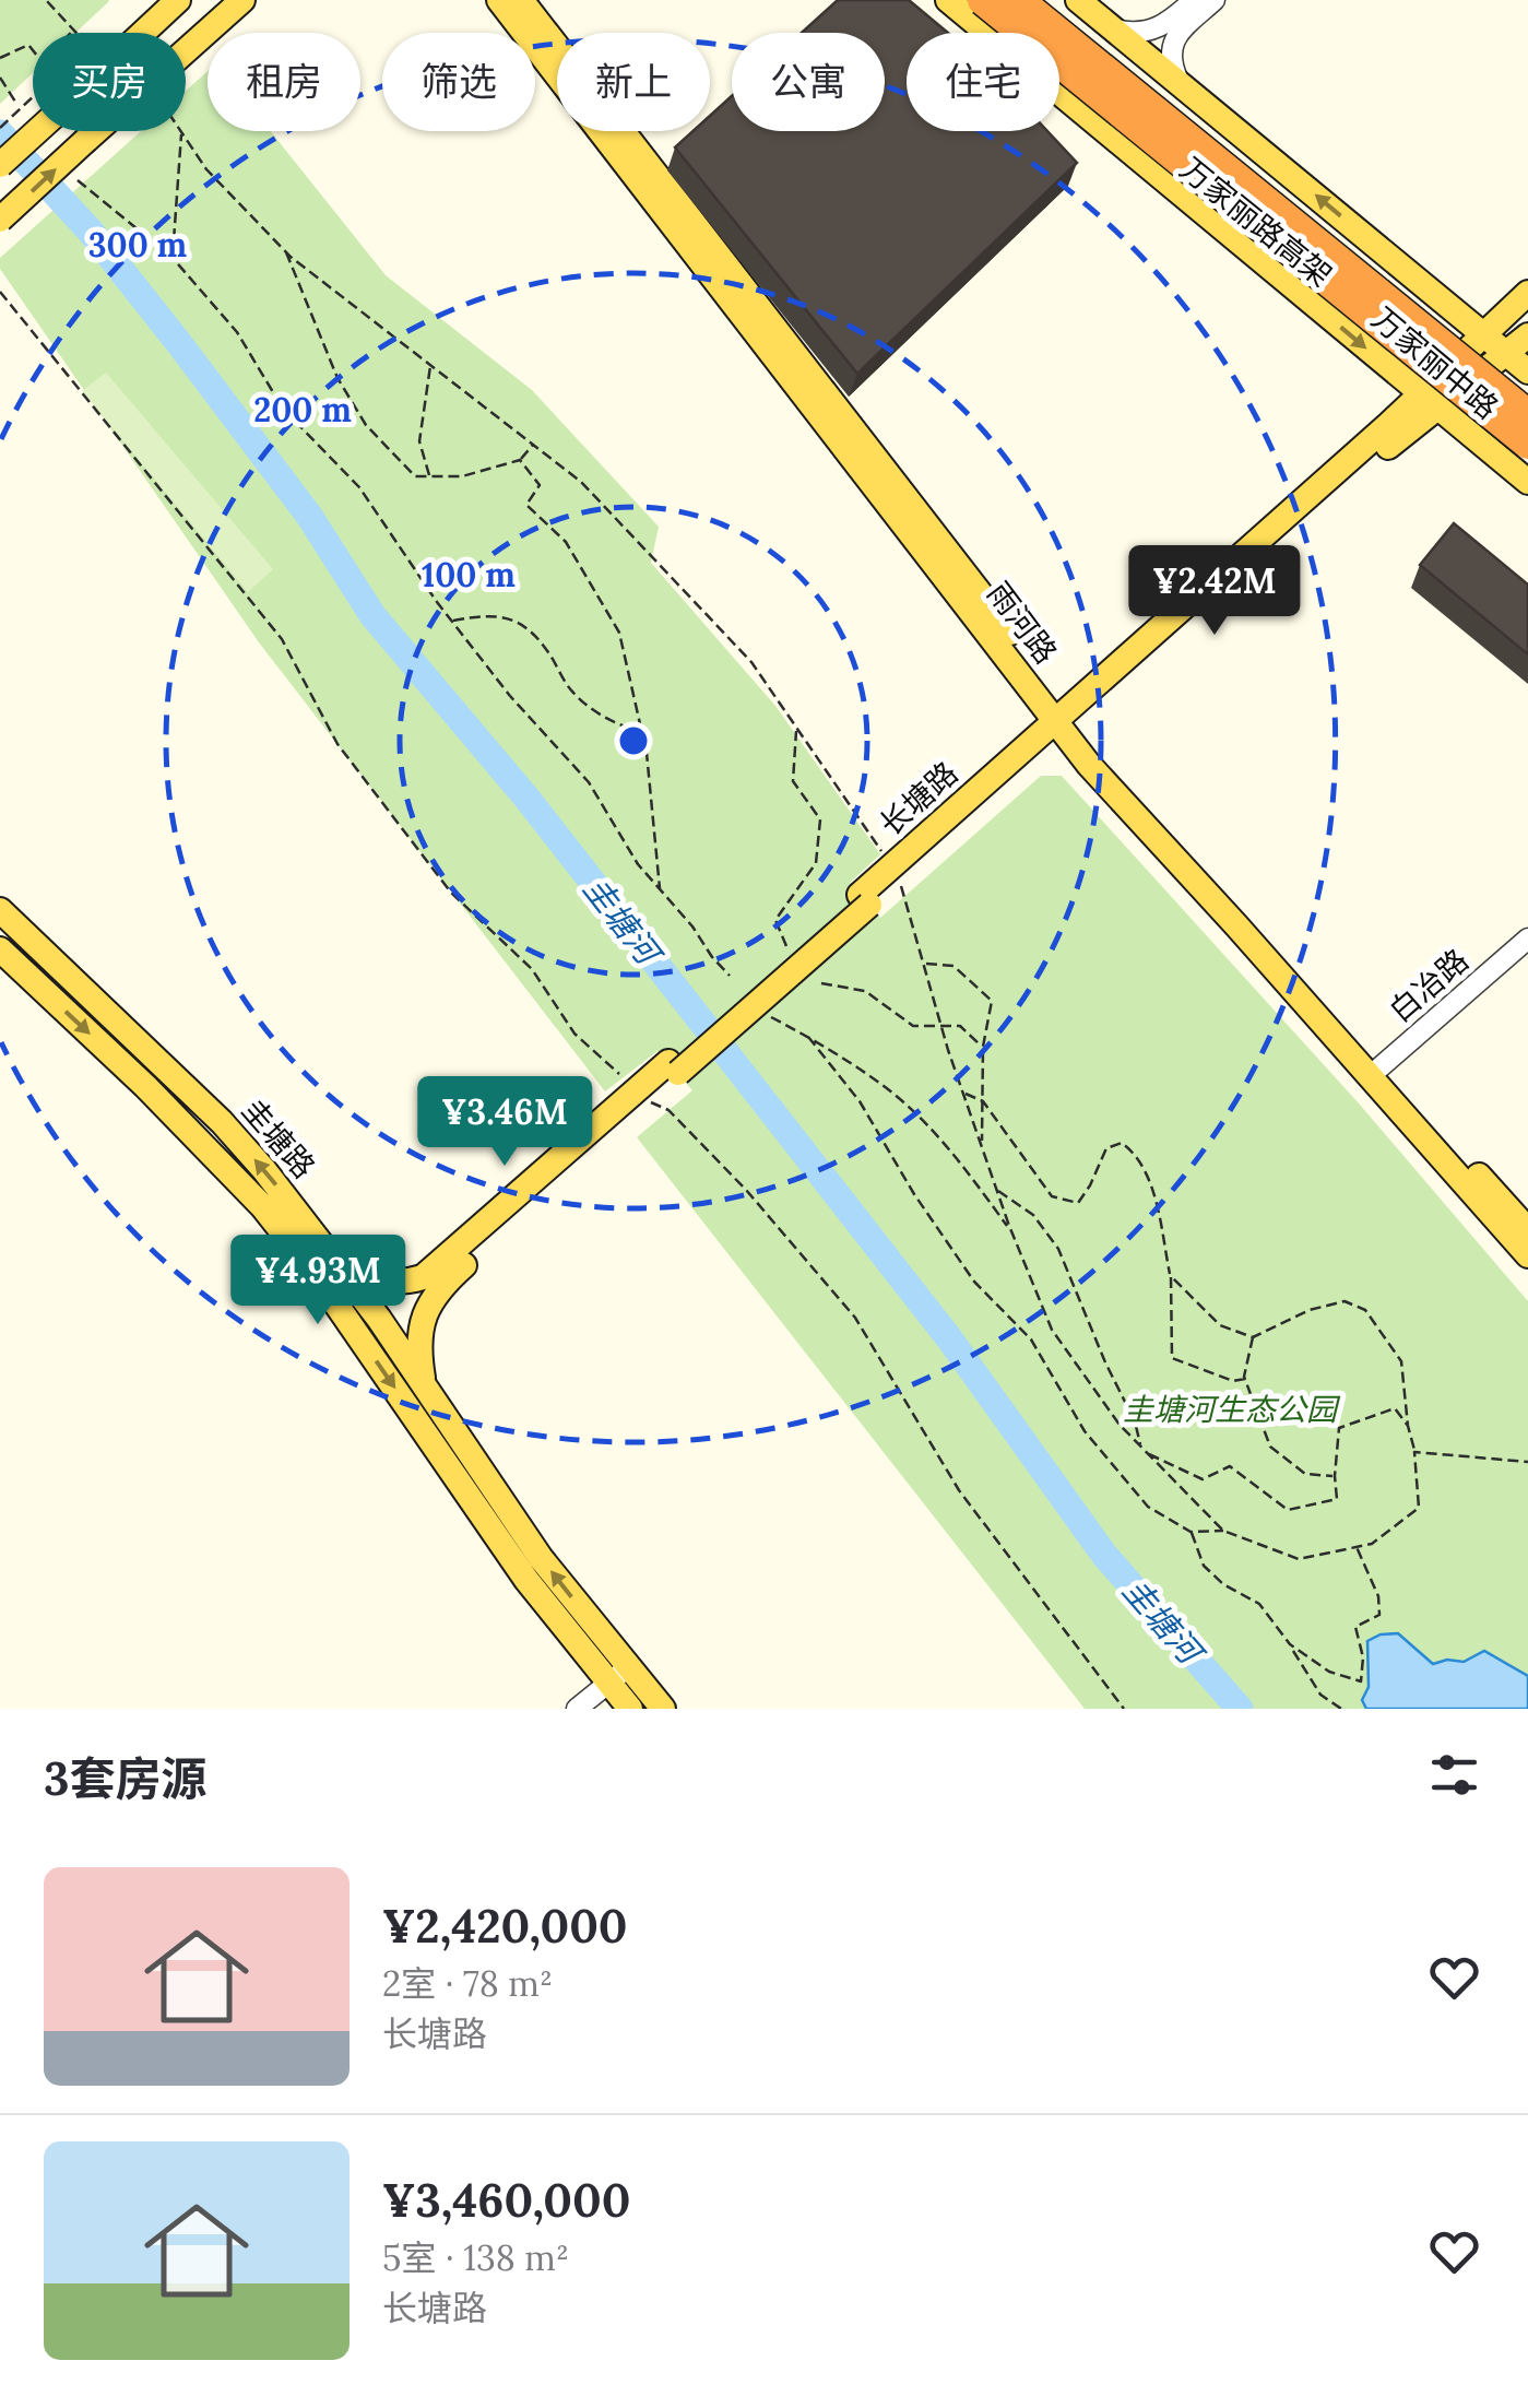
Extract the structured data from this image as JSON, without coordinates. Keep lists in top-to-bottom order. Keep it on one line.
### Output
{"streets":{"highway":["万家丽路高架"],"main road":["万家丽中路","雨河路","长塘路","圭塘路"],"street":["白冶路"]},"crossings":[["万家丽中路","长塘路"],["雨河路","长塘路"],["雨河路","白冶路"],["长塘路","圭塘路"]],"water":["圭塘河"],"parks":["圭塘河生态公园"],"page":{"chip":["买房","租房","筛选","新上","公寓","住宅"],"price":["¥2.42M","¥3.46M","¥4.93M"],"heading":"3套房源","list":[{"name":"¥2,420,000","note":"2室 · 78 m² · 长塘路"},{"name":"¥3,460,000","note":"5室 · 138 m² · 长塘路"}]},"rings":["300 m","200 m","100 m"]}
